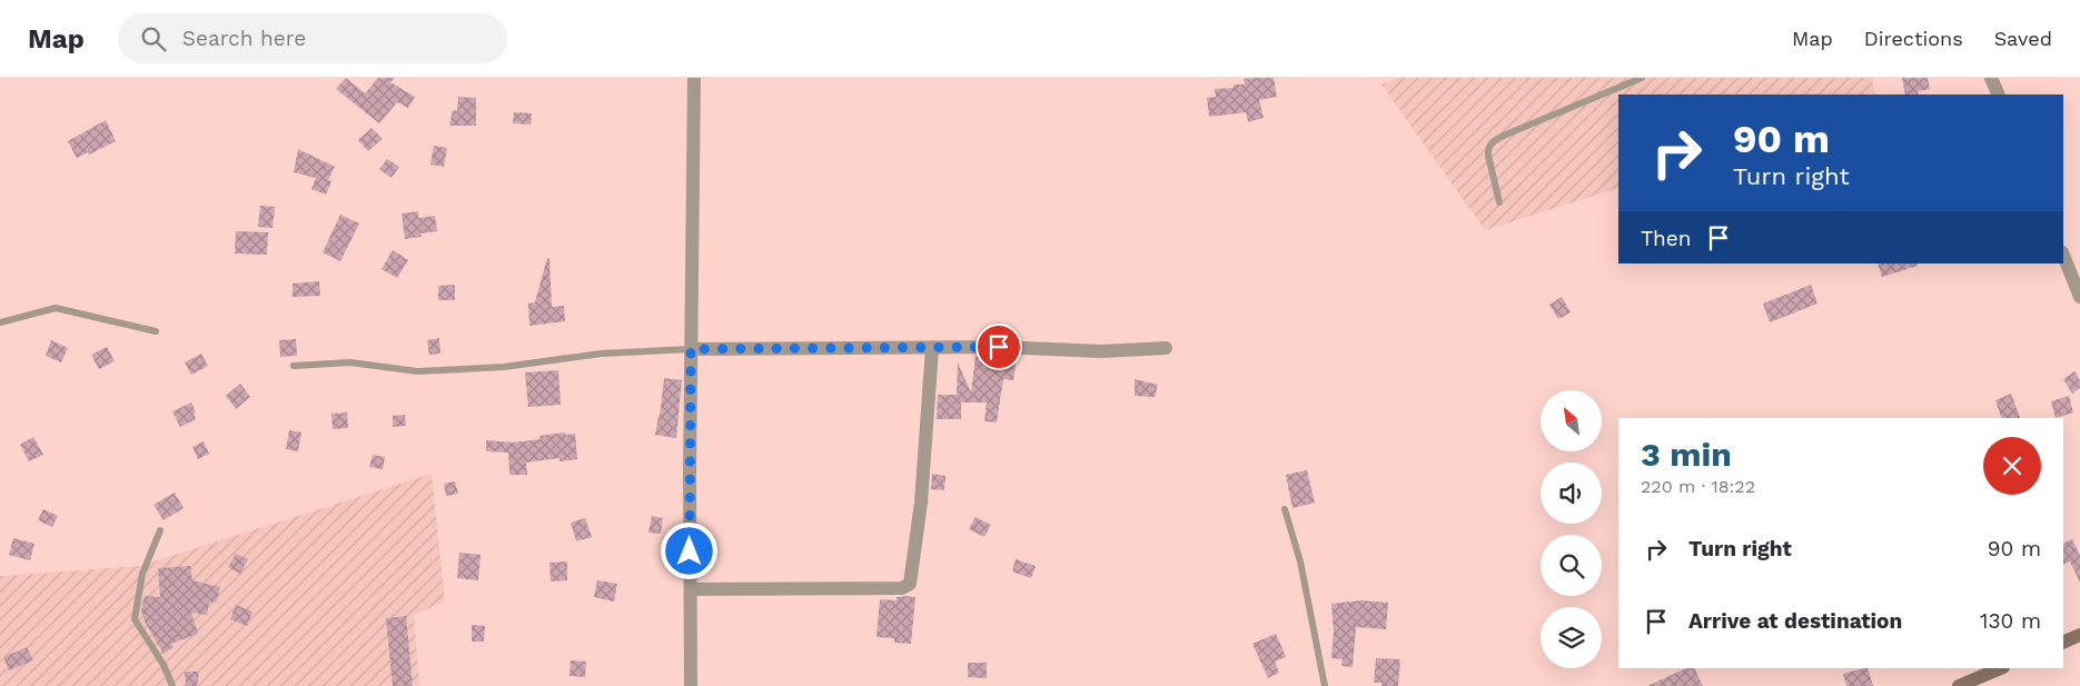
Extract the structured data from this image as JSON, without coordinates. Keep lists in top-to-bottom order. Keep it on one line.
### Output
{"north":"top left","page":{"header":"Map","search":"Search here","nav":["Map","Directions","Saved"],"turn":["90 m","Turn right"],"then":"Then","heading":["3 min","220 m · 18:22"],"list":[{"name":"Turn right","value":"90 m"},{"name":"Arrive at destination","value":"130 m"}]}}
